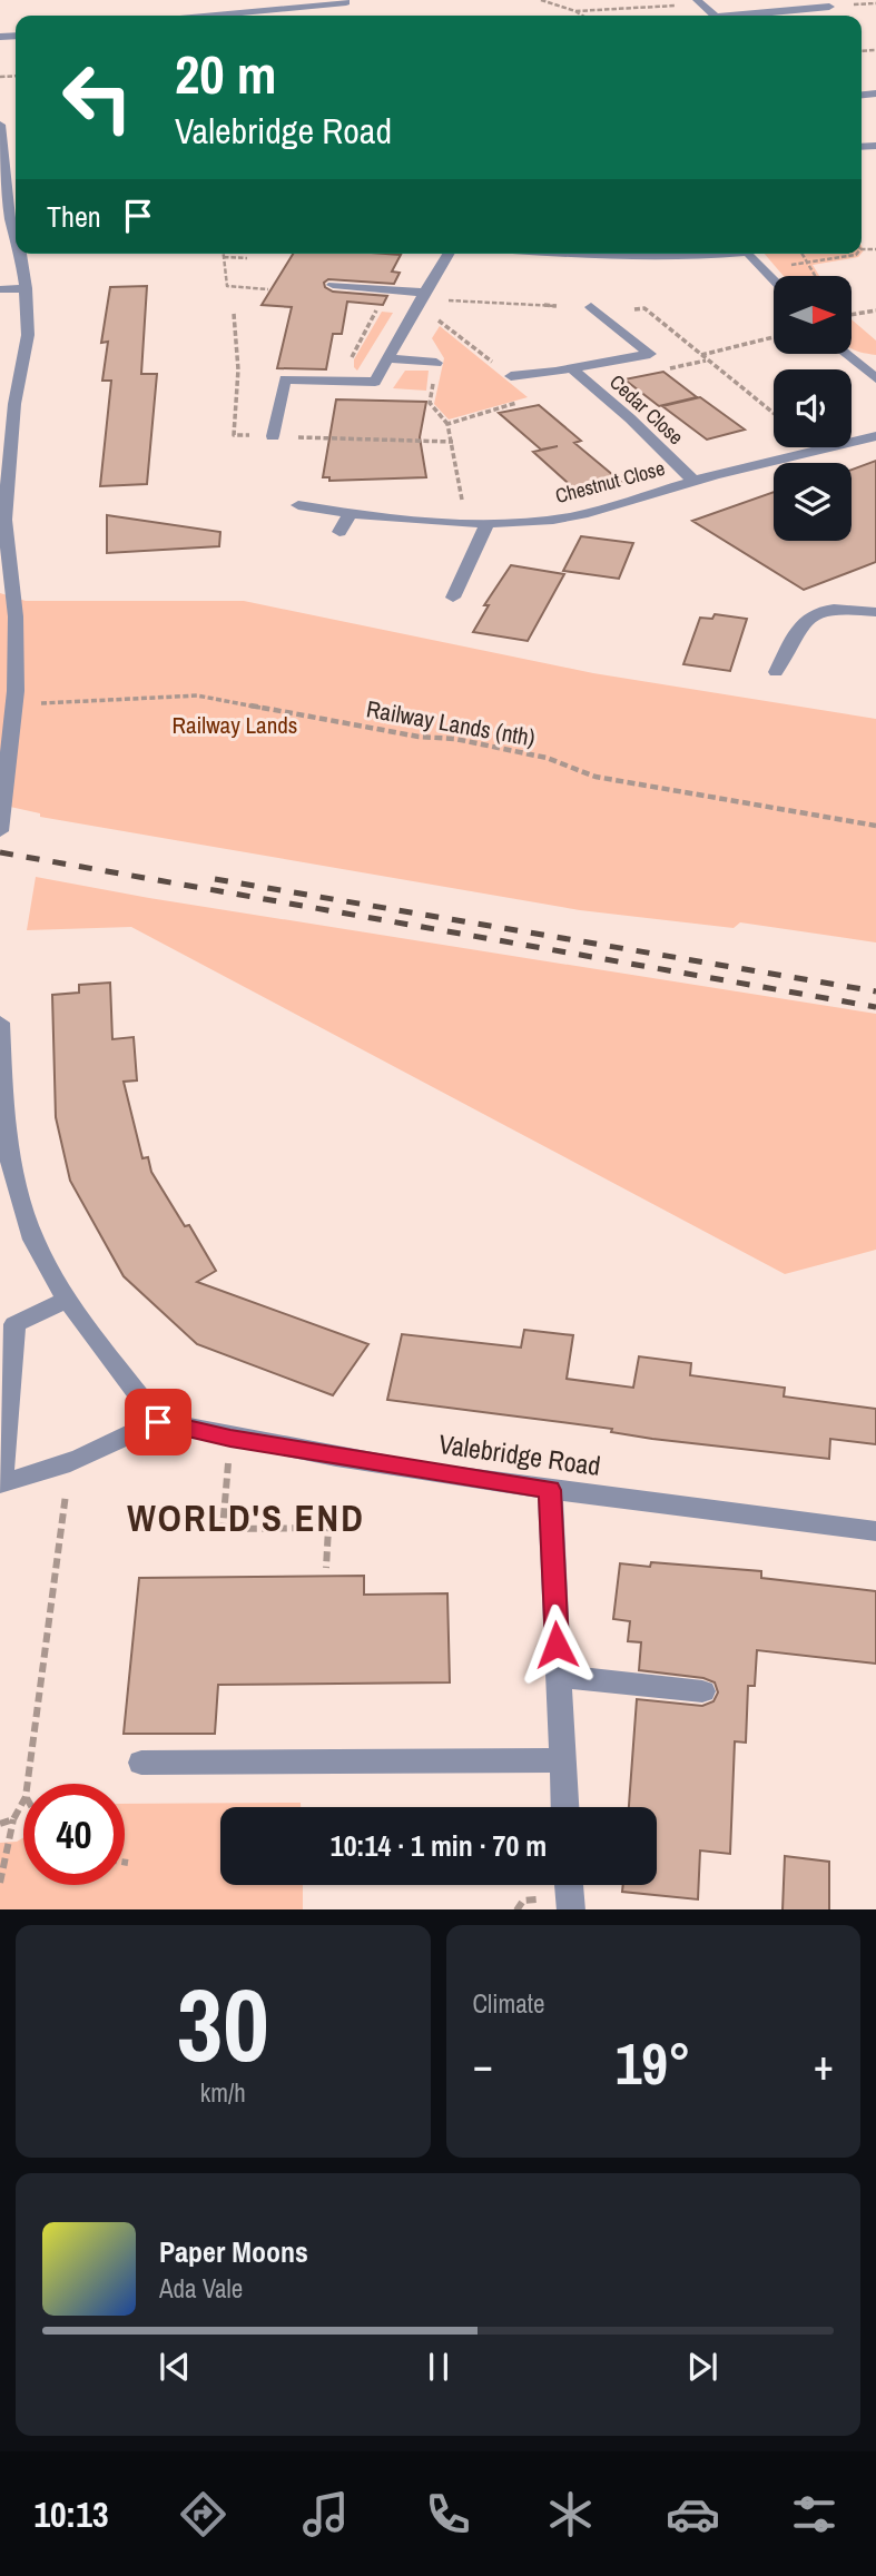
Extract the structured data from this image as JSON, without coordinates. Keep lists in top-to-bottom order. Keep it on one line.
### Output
{"streets":{"street":["Cedar Close","Chestnut Close","Valebridge Road"],"path":["Railway Lands (nth)"]},"crossings":[["Cedar Close","Chestnut Close"]],"districts":["WORLD'S END"],"parks":["Railway Lands"],"north":"right","page":{"turn":["20 m","Valebridge Road"],"then":"Then","limit":"40","trip":"10:14 · 1 min · 70 m","tile":[["30","km/h"],"Climate"],"heat":["−","19°","+"],"song":["Paper Moons","Ada Vale"],"tabs":"10:13"}}
